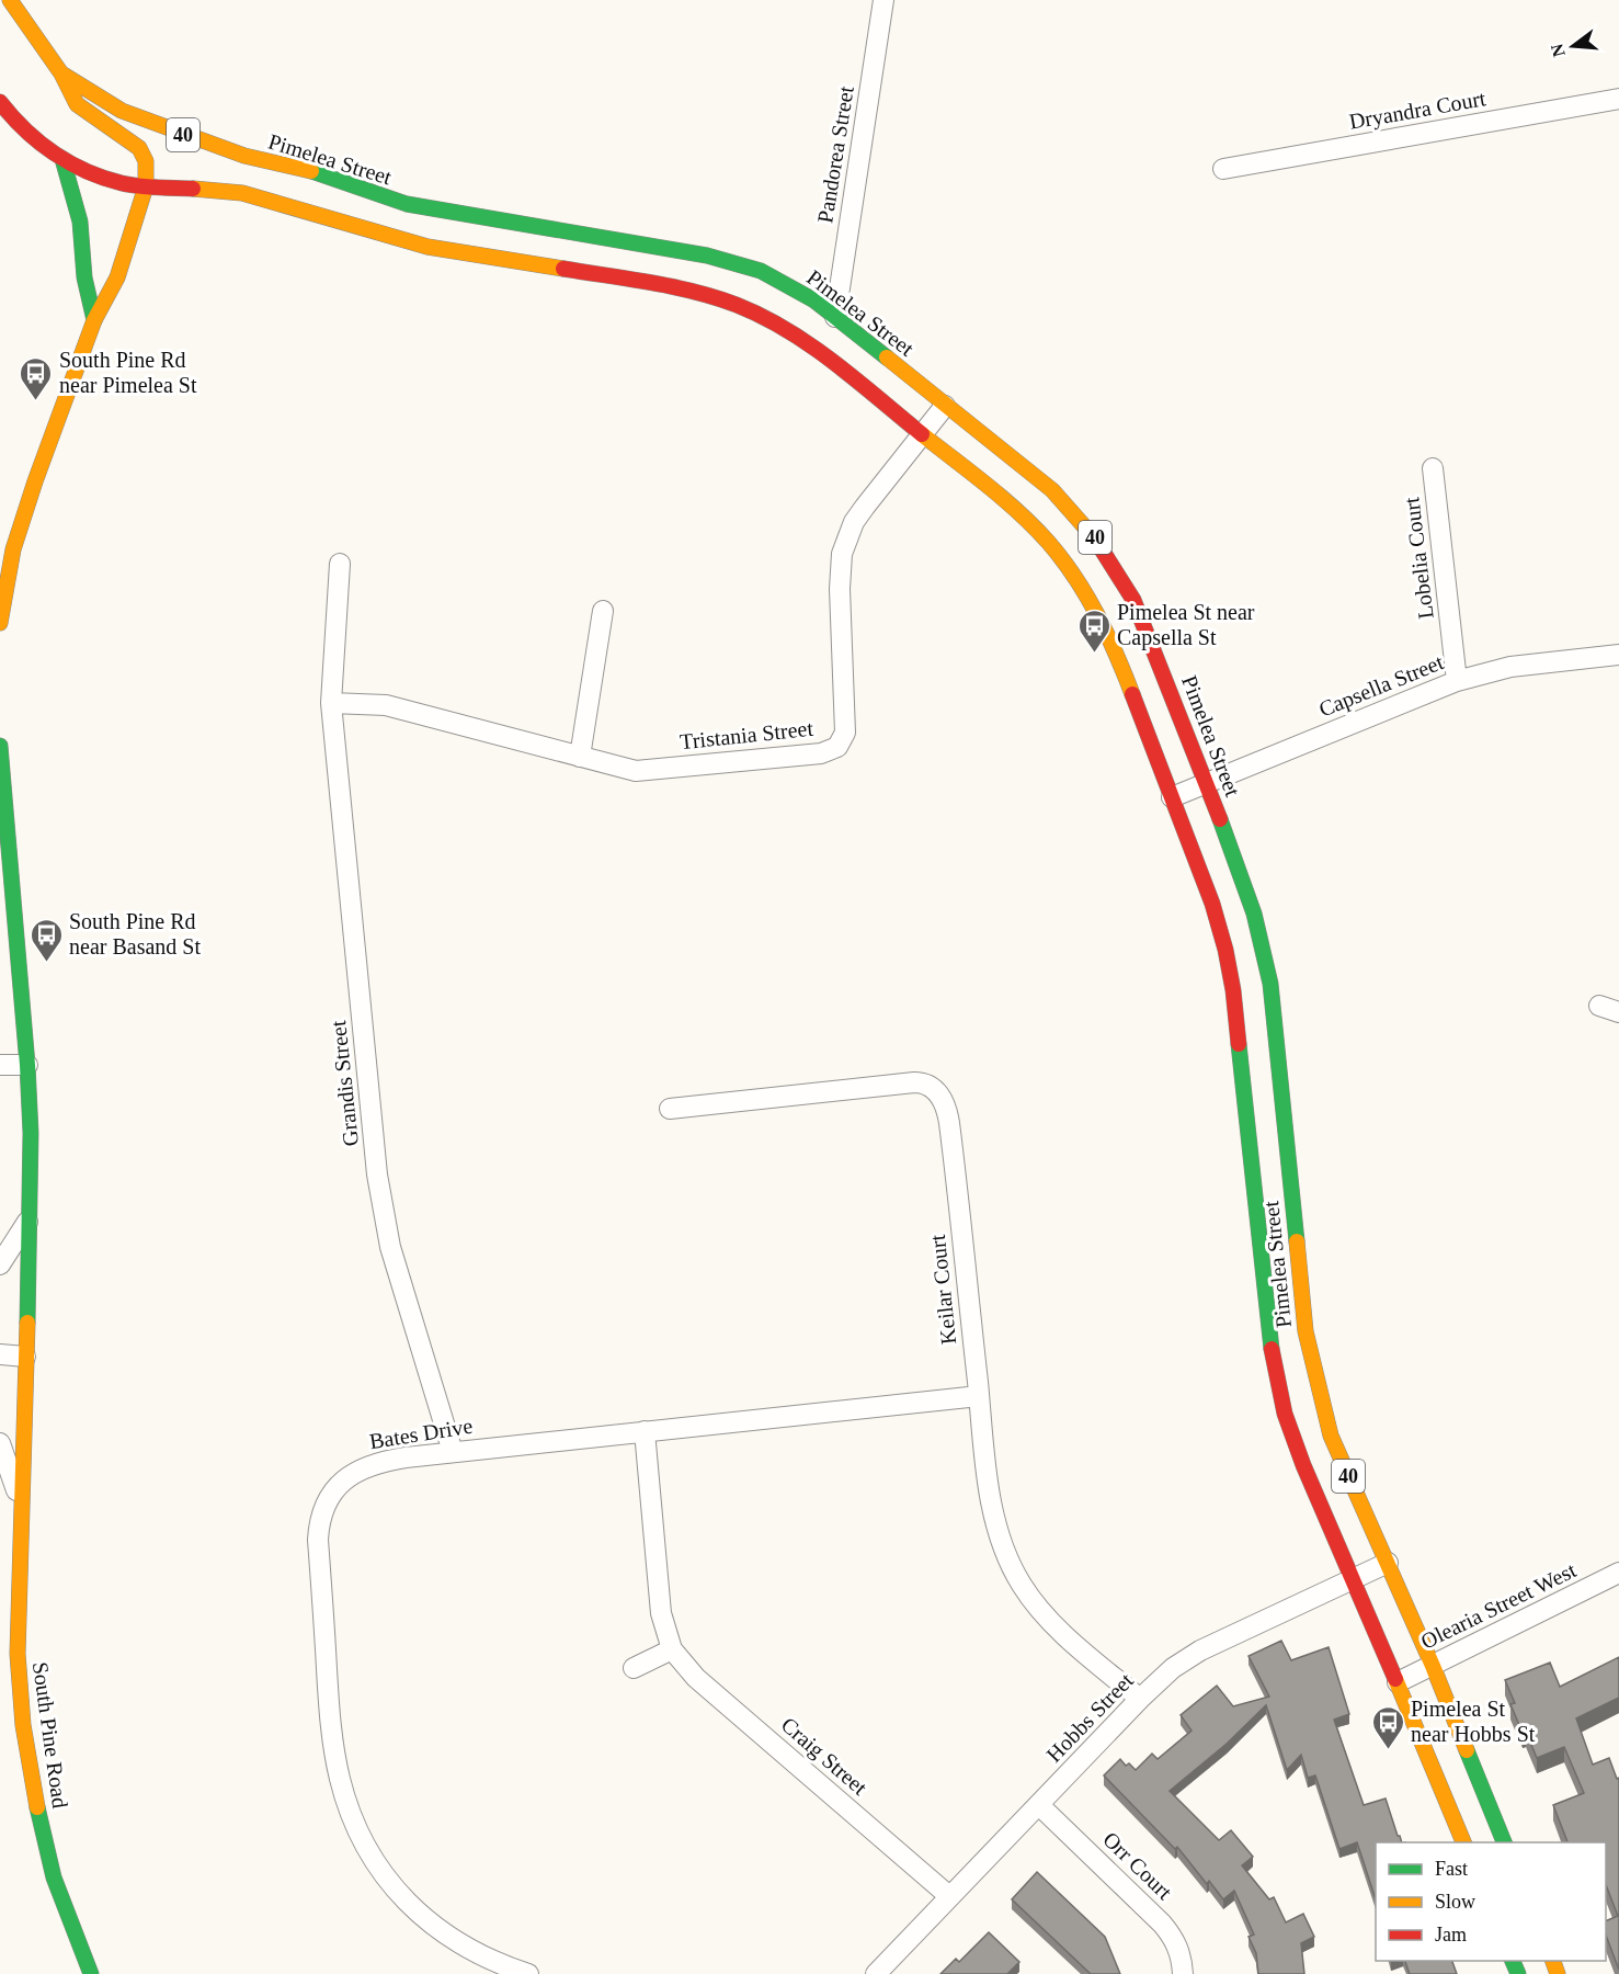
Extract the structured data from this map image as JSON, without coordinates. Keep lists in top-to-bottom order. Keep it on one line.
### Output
{"streets":{"main road":["40","Pimelea Street","South Pine Road"],"street":["Dryandra Court","Pandorea Street","Lobelia Court","Capsella Street","Tristania Street","Grandis Street","Keilar Court","Bates Drive","Olearia Street West","Hobbs Street","Craig Street","Orr Court"]},"crossings":[["40","Pimelea Street"],["Pandorea Street","Pimelea Street"],["Pimelea Street","Capsella Street"],["Pimelea Street","Tristania Street"],["Pimelea Street","Olearia Street West"],["Pimelea Street","Hobbs Street"],["Lobelia Court","Capsella Street"],["Tristania Street","Grandis Street"],["Grandis Street","Bates Drive"],["Keilar Court","Bates Drive"],["Keilar Court","Hobbs Street"],["Bates Drive","Craig Street"],["Hobbs Street","Craig Street"],["Hobbs Street","Orr Court"]],"places":{"bus stop":["South Pine Rd near Pimelea St","Pimelea St near Capsella St","South Pine Rd near Basand St","Pimelea St near Hobbs St"]},"legend":["Fast","Slow","Jam"],"north":"left"}
